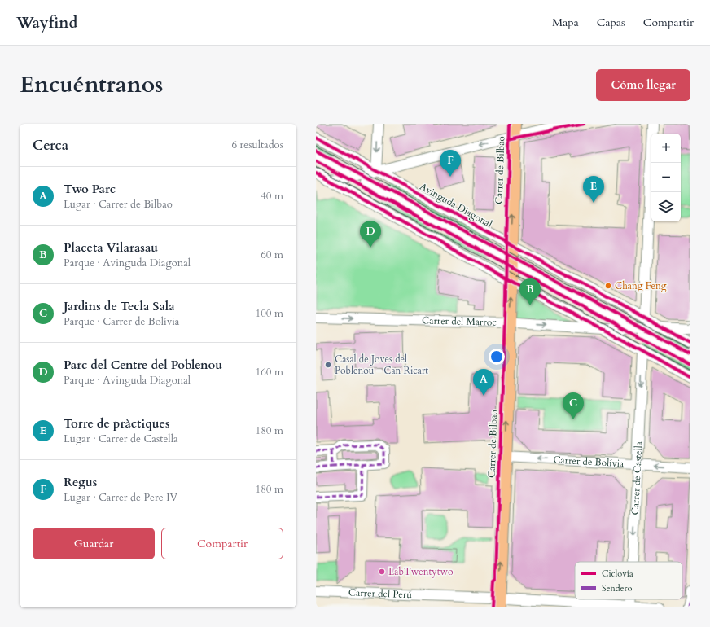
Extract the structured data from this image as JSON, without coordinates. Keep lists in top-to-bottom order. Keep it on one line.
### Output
{"streets":{"main road":["Carrer de Bilbao"],"street":["Avinguda Diagonal","Carrer del Marroc","Carrer de Bolívia","Carrer de Castella","Carrer del Perú"]},"crossings":[["Carrer de Bilbao","Avinguda Diagonal"],["Carrer de Bilbao","Carrer del Marroc"],["Carrer de Bilbao","Carrer de Bolívia"],["Carrer de Bilbao","Carrer del Perú"],["Avinguda Diagonal","Carrer del Marroc"],["Carrer de Bolívia","Carrer de Castella"],["Carrer de Castella","Carrer del Perú"]],"one_way":["Carrer de Bilbao","Carrer de Bolívia","Carrer de Castella"],"places":["Chang Feng","Casal de Joves del Poblenou - Can Ricart","LabTwentytwo"],"legend":["Ciclovía","Sendero"],"page":{"header":"Wayfind","nav":["Mapa","Capas","Compartir"],"title":"Encuéntranos","buttons":["Cómo llegar",["Guardar","Compartir"]],"heading":["Cerca","6 resultados"],"map_buttons":["+","−"],"pins":["F","E","D","B","A","C"],"list":[{"mark":"A","name":"Two Parc","note":"Lugar · Carrer de Bilbao","value":"40 m"},{"mark":"B","name":"Placeta Vilarasau","note":"Parque · Avinguda Diagonal","value":"60 m"},{"mark":"C","name":"Jardins de Tecla Sala","note":"Parque · Carrer de Bolívia","value":"100 m"},{"mark":"D","name":"Parc del Centre del Poblenou","note":"Parque · Avinguda Diagonal","value":"160 m"},{"mark":"E","name":"Torre de pràctiques","note":"Lugar · Carrer de Castella","value":"180 m"},{"mark":"F","name":"Regus","note":"Lugar · Carrer de Pere IV","value":"180 m"}]}}
